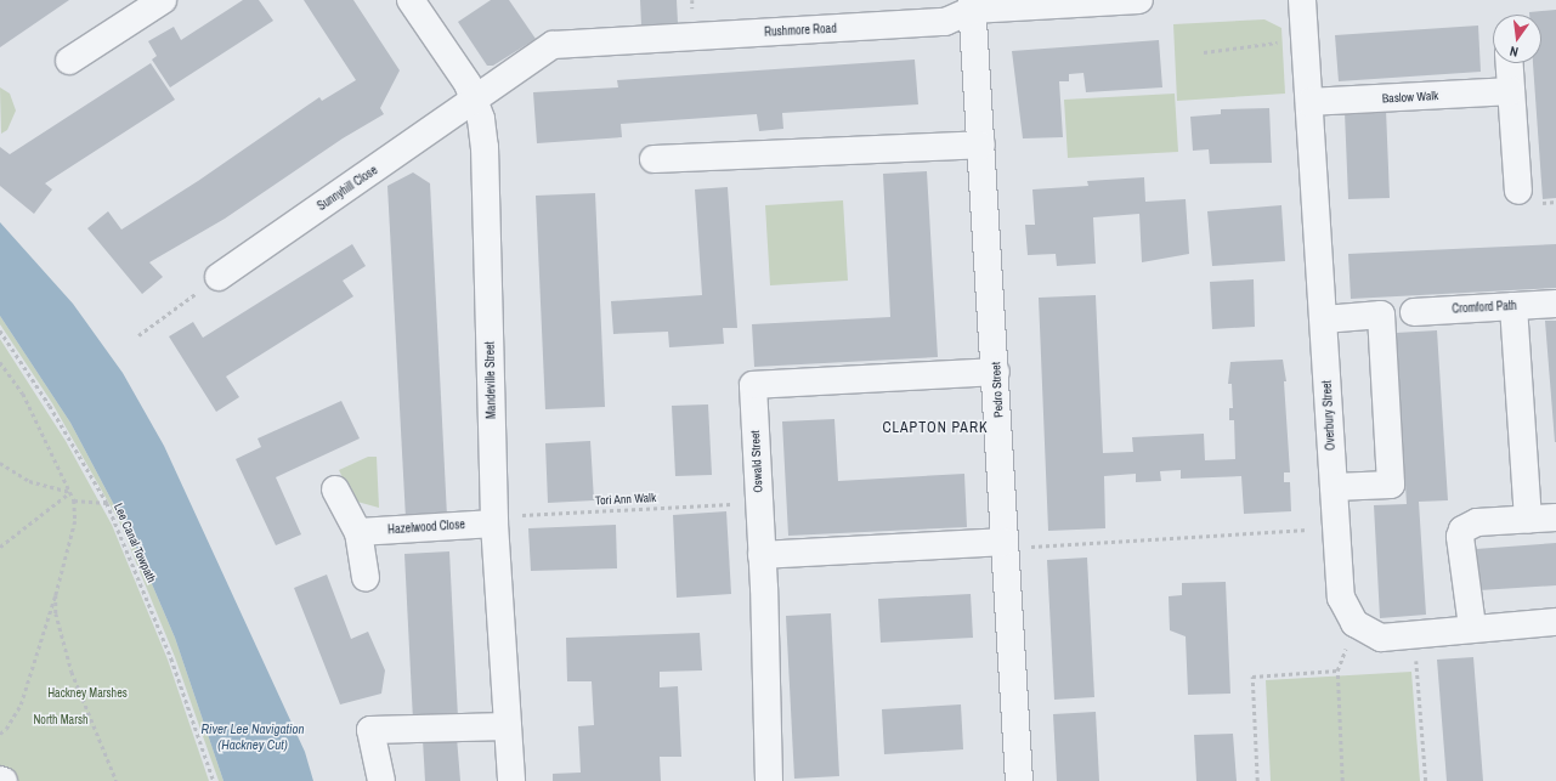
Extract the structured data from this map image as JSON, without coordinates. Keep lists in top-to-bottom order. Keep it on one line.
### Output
{"streets":{"street":["Rushmore Road","Baslow Walk","Sunnyhill Close","Cromford Path","Mandeville Street","Pedro Street","Overbury Street","Oswald Street","Hazelwood Close"],"path":["Tori Ann Walk","Lee Canal Towpath"]},"crossings":[["Rushmore Road","Sunnyhill Close"],["Rushmore Road","Mandeville Street"],["Rushmore Road","Pedro Street"],["Baslow Walk","Overbury Street"],["Sunnyhill Close","Mandeville Street"],["Mandeville Street","Tori Ann Walk"],["Mandeville Street","Hazelwood Close"],["Pedro Street","Oswald Street"],["Oswald Street","Tori Ann Walk"],["Tori Ann Walk","Hazelwood Close"]],"districts":["CLAPTON PARK"],"water":["River Lee Navigation (Hackney Cut)"],"parks":["Hackney Marshes","North Marsh"],"north":"bottom"}
